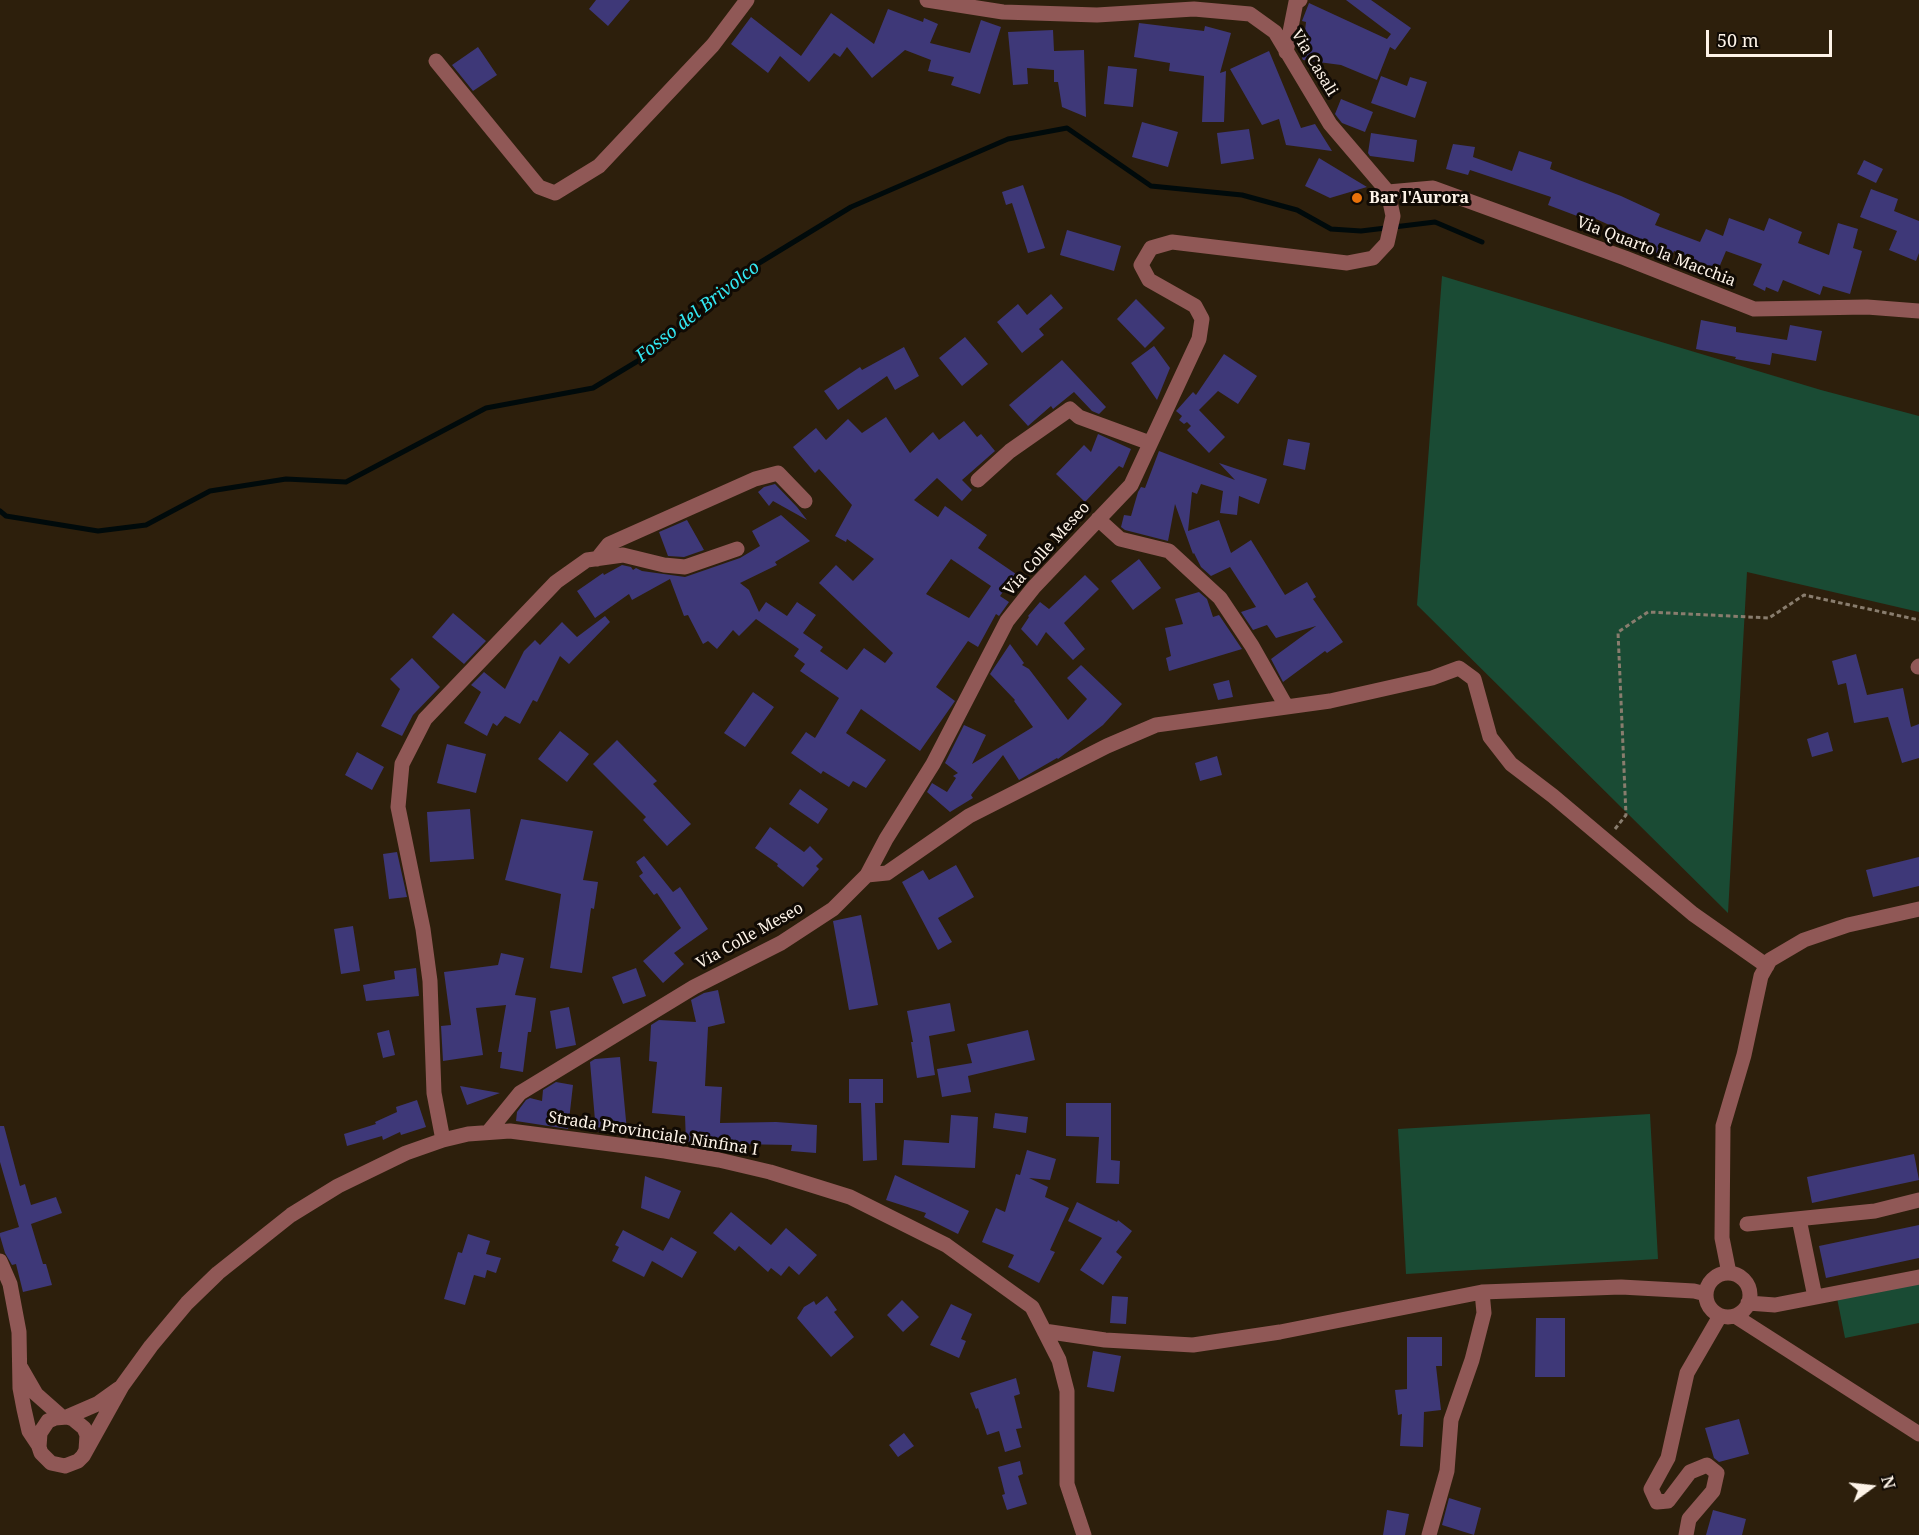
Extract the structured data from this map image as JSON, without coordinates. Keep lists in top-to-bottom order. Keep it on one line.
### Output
{"streets":{"street":["Via Casali","Via Quarto la Macchia","Via Colle Meseo","Strada Provinciale Ninfina I"]},"crossings":[["Via Casali","Via Quarto la Macchia"],["Via Casali","Via Colle Meseo"],["Via Quarto la Macchia","Via Colle Meseo"],["Via Colle Meseo","Strada Provinciale Ninfina I"]],"water":["Fosso del Brivolco"],"places":["Bar l'Aurora"],"scale_bar":"50 m","north":"right"}
